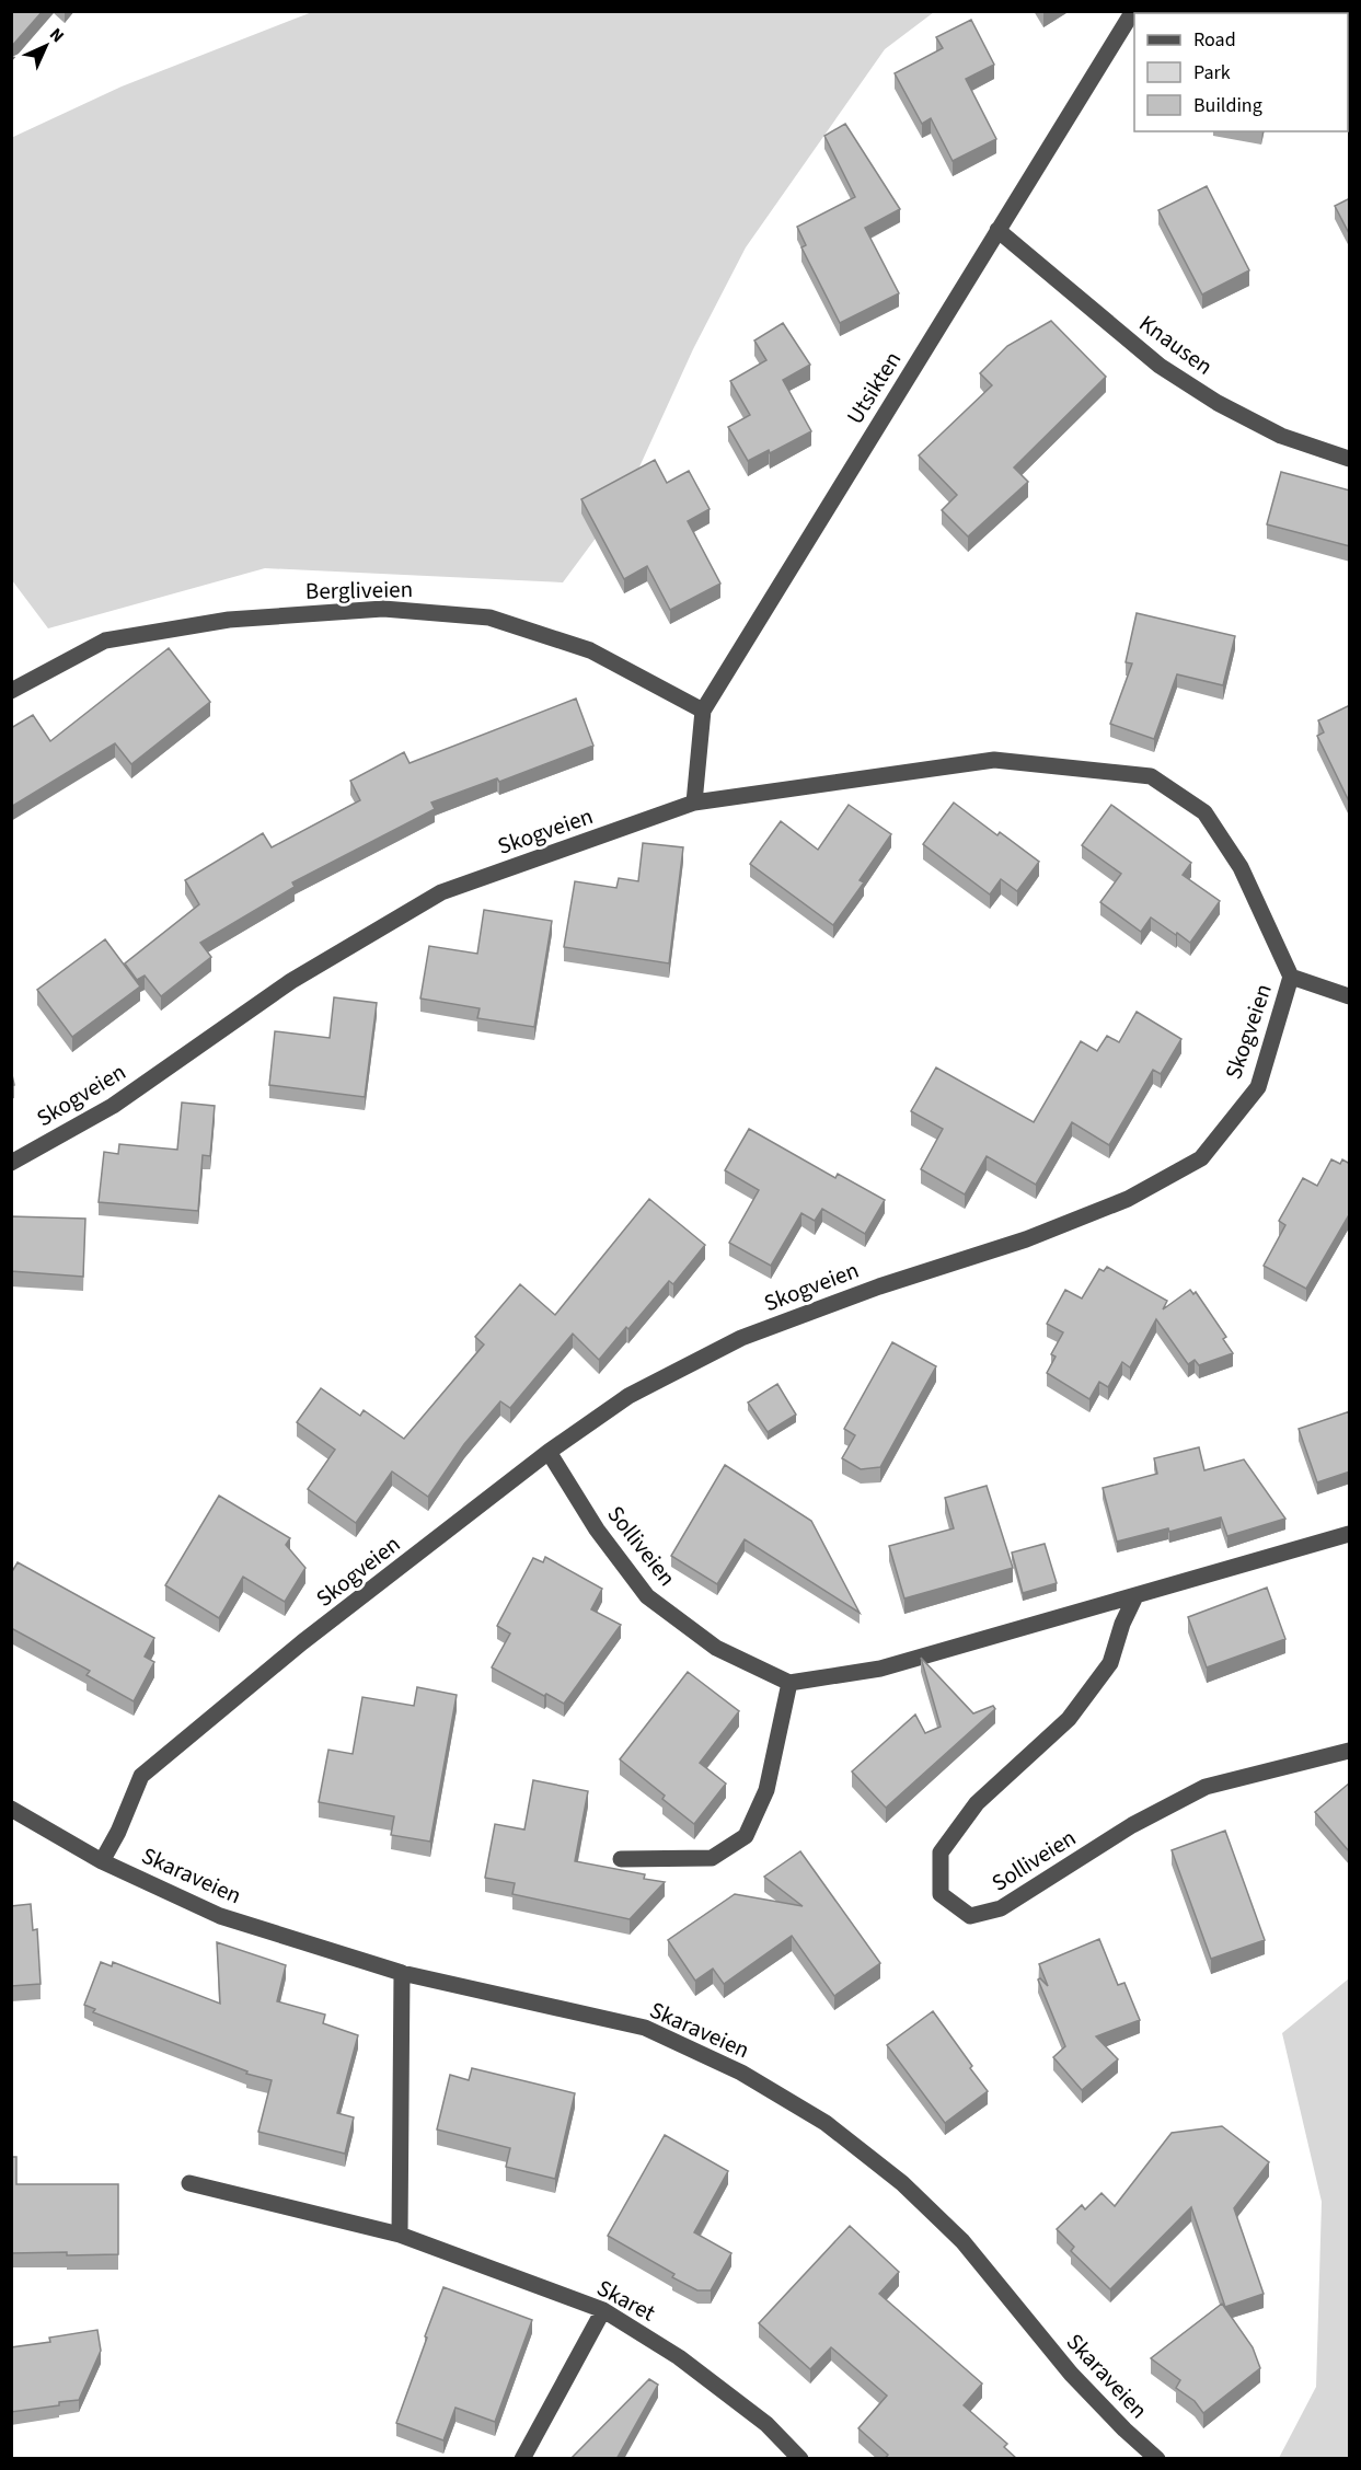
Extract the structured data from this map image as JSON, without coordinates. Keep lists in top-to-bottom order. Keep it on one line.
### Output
{"streets":{"street":["Knausen","Utsikten","Bergliveien","Skogveien","Solliveien","Skaraveien","Skaret"]},"crossings":[["Knausen","Utsikten"],["Utsikten","Bergliveien"],["Utsikten","Skogveien"],["Skogveien","Solliveien"],["Skogveien","Skaraveien"]],"legend":["Road","Park","Building"],"north":"top right"}
